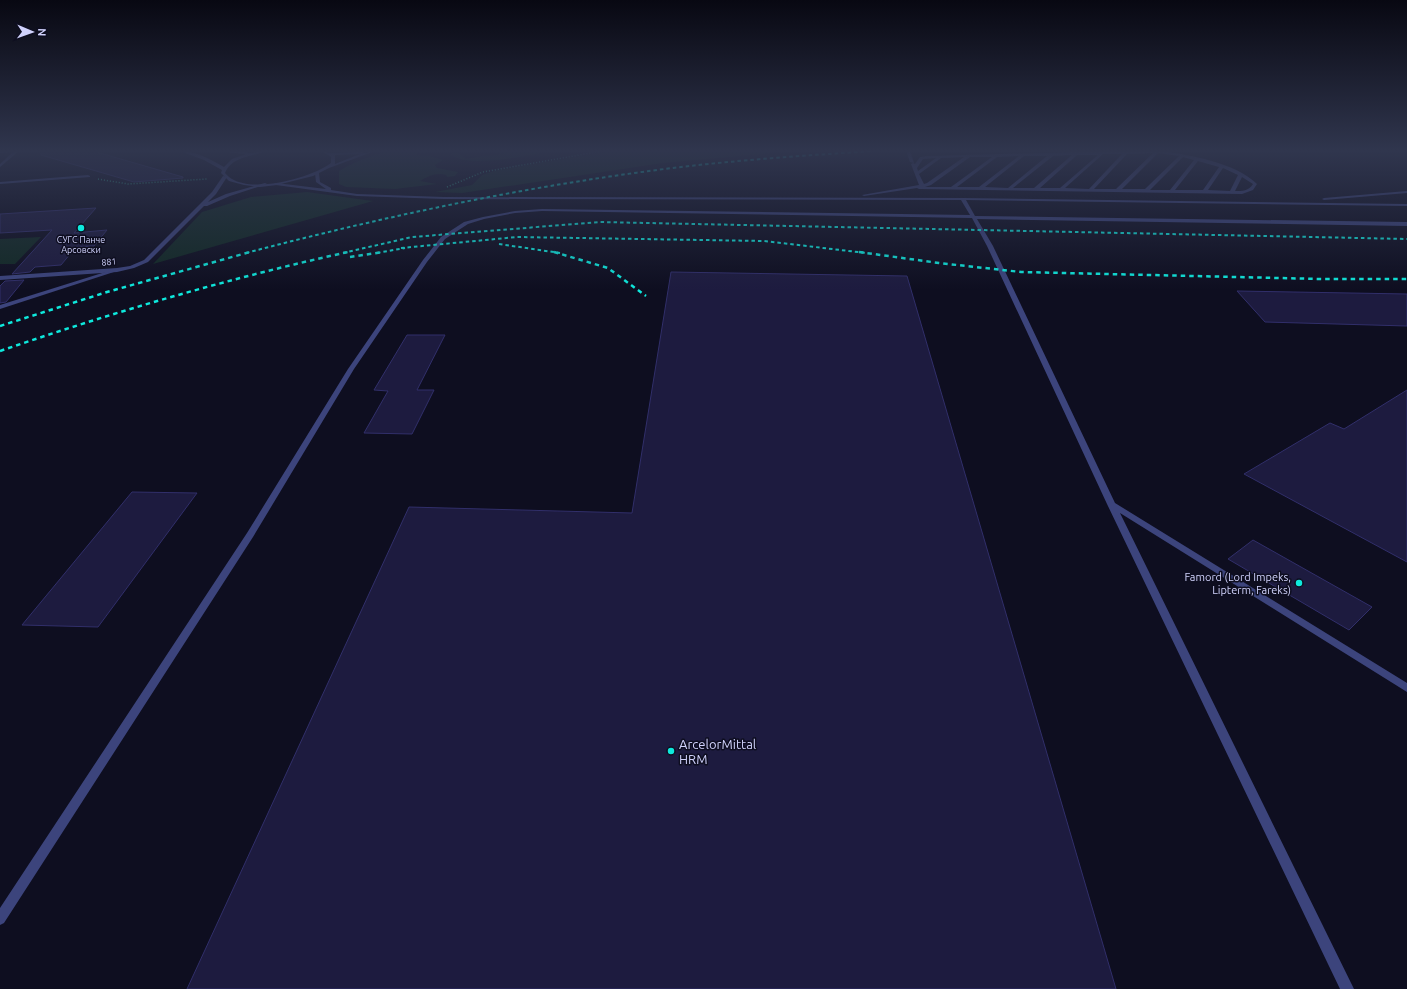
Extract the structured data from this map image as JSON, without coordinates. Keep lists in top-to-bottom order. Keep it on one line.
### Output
{"streets":{"street":["881"]},"places":["СУГС Панче Арсовски","Famord (Lord Impeks, Lipterm, Fareks)","ArcelorMittal HRM"],"north":"right"}
